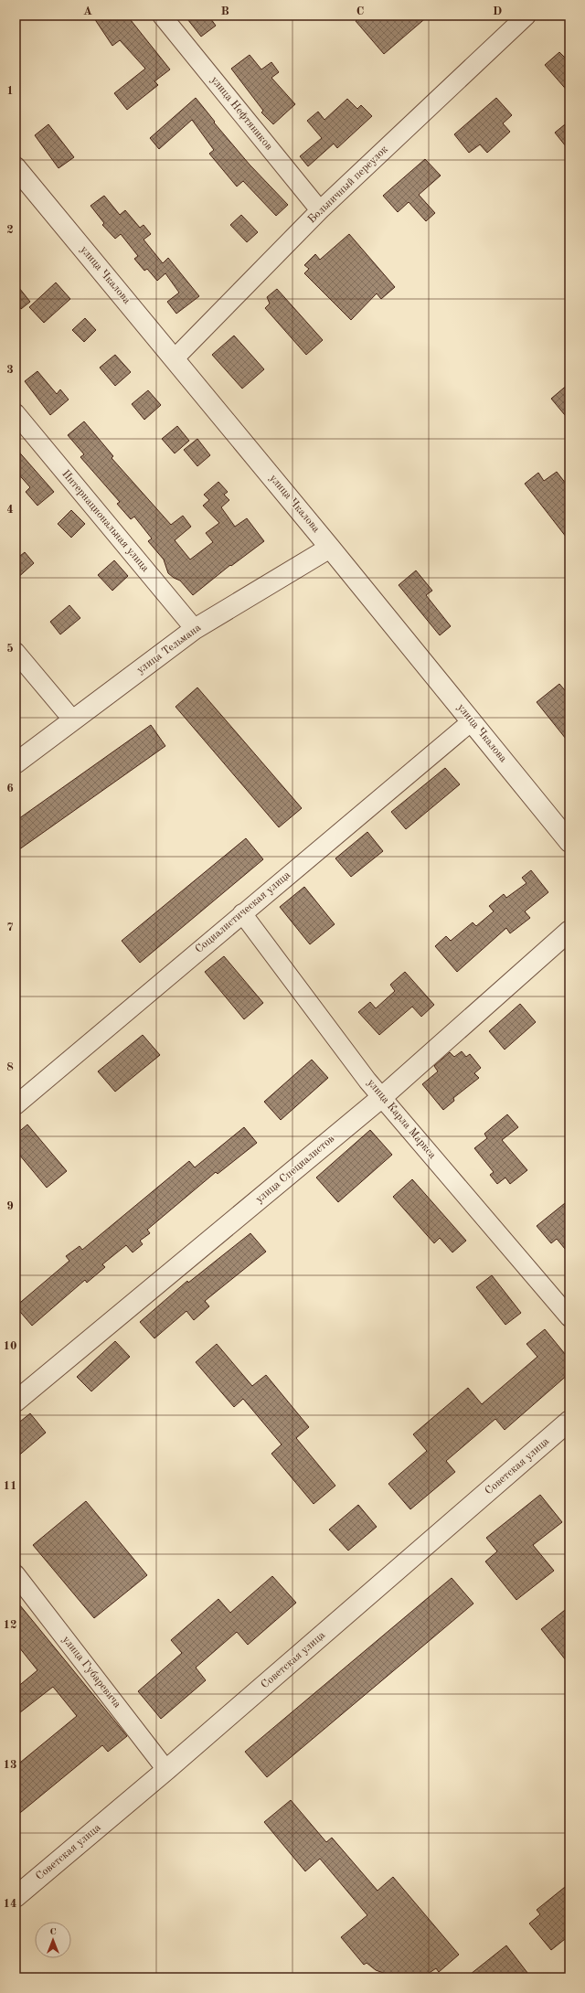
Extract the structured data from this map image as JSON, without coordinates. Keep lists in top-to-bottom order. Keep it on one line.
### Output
{"streets":{"street":["улица Нефтяников","Больничный переулок","улица Чкалова","Интернациональная улица","улица Тельмана","Социалистическая улица","улица Карла Маркса","улица Специалистов","Советская улица","улица Губаревича"]},"crossings":[["улица Нефтяников","Больничный переулок"],["Больничный переулок","улица Чкалова"],["улица Чкалова","улица Тельмана"],["улица Чкалова","Социалистическая улица"],["Интернациональная улица","улица Тельмана"],["Социалистическая улица","улица Карла Маркса"],["улица Карла Маркса","улица Специалистов"],["Советская улица","улица Губаревича"]],"north":"top","grid":{"columns":["A","B","C","D"],"rows":["1","2","3","4","5","6","7","8","9","10","11","12","13","14"]}}
